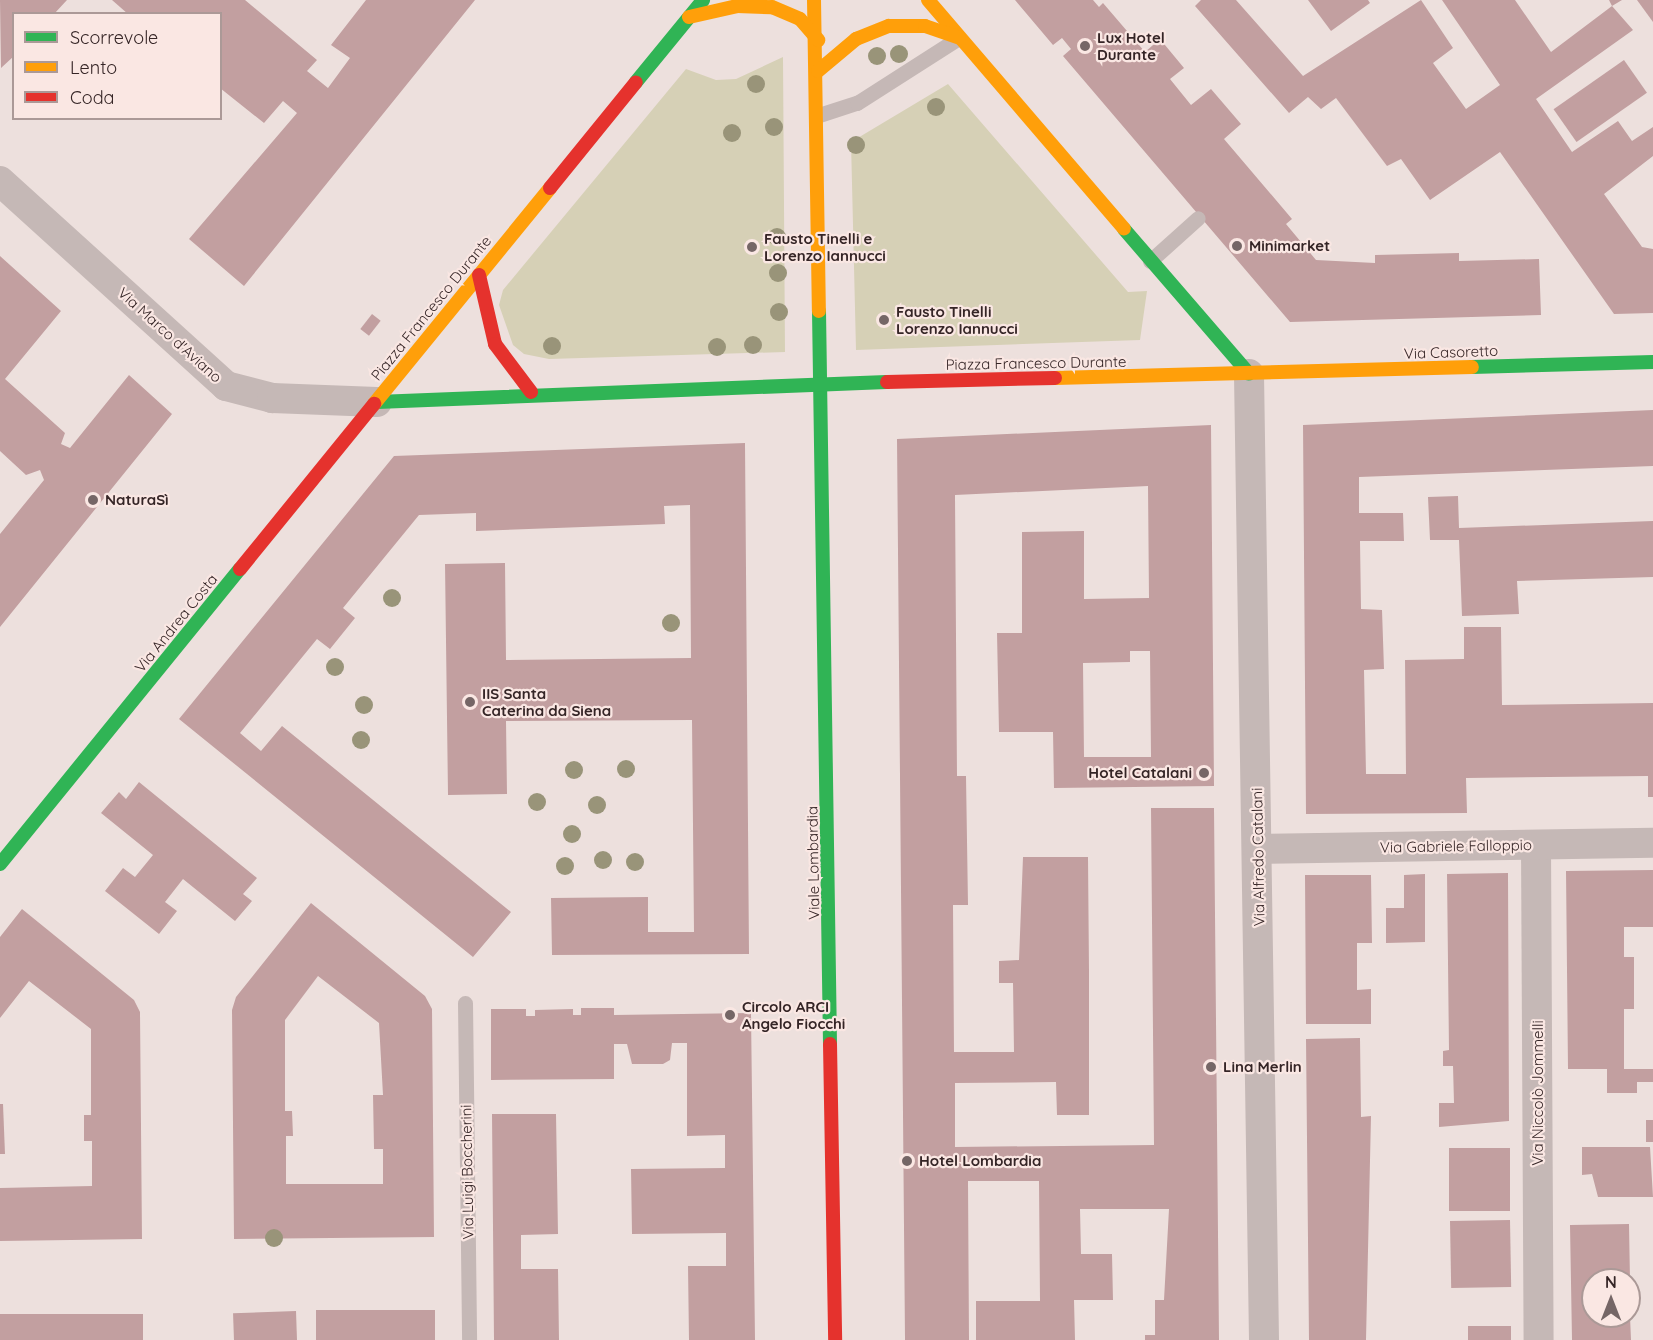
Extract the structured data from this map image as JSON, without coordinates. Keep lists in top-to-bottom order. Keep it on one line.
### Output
{"streets":{"street":["Piazza Francesco Durante","Via Marco d'Aviano","Via Casoretto","Via Andrea Costa","Via Gabriele Falloppio","Via Alfredo Catalani","Viale Lombardia","Via Niccolò Jommelli"],"lane":["Via Luigi Boccherini"]},"crossings":[["Piazza Francesco Durante","Via Marco d'Aviano"],["Piazza Francesco Durante","Via Casoretto"],["Piazza Francesco Durante","Via Andrea Costa"],["Piazza Francesco Durante","Via Alfredo Catalani"],["Piazza Francesco Durante","Viale Lombardia"],["Via Marco d'Aviano","Via Andrea Costa"],["Via Casoretto","Via Alfredo Catalani"],["Via Gabriele Falloppio","Via Alfredo Catalani"],["Via Gabriele Falloppio","Via Niccolò Jommelli"]],"places":["Lux Hotel Durante","Minimarket","Fausto Tinelli e Lorenzo Iannucci","Fausto Tinelli Lorenzo Iannucci","NaturaSì","IIS Santa Caterina da Siena","Hotel Catalani","Circolo ARCI Angelo Fiocchi","Lina Merlin","Hotel Lombardia"],"legend":["Scorrevole","Lento","Coda"],"north":"top"}
